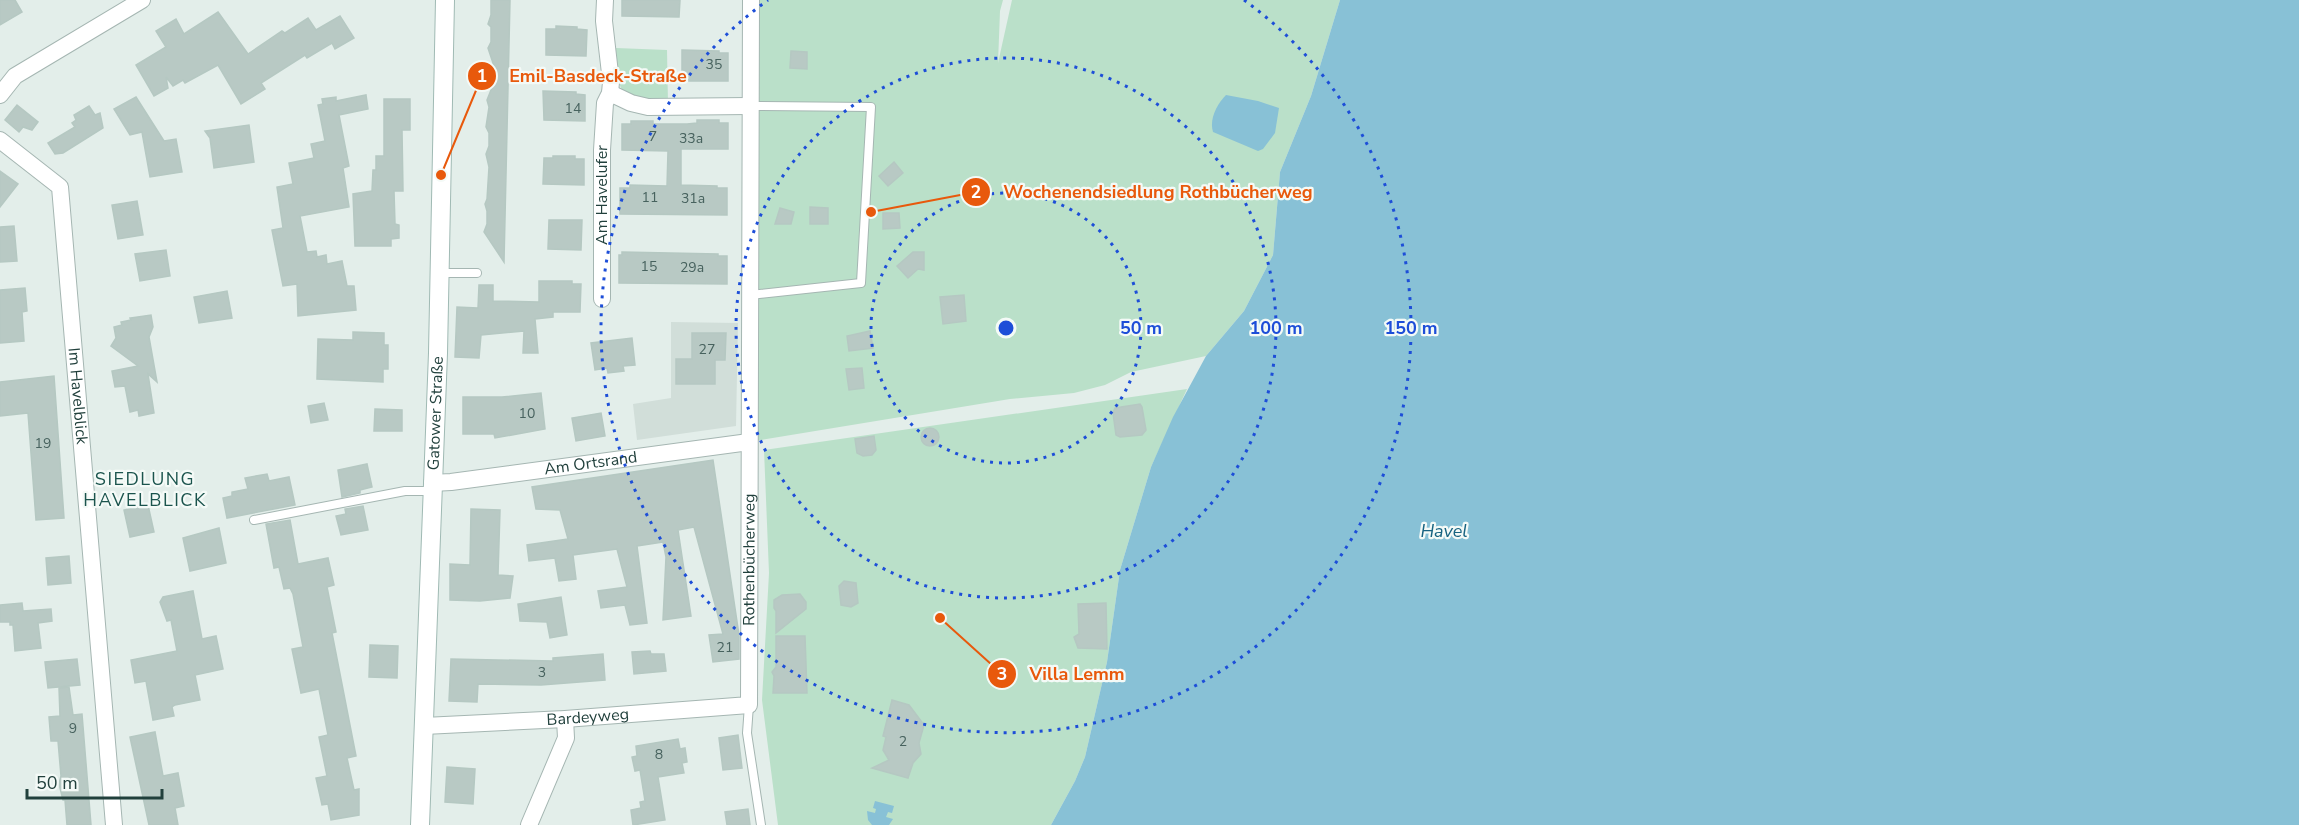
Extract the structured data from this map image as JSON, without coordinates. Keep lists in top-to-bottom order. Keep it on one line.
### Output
{"streets":{"main road":["Gatower Straße"],"street":["Am Havelufer","Im Havelblick","Am Ortsrand","Rothenbücherweg","Bardeyweg"]},"crossings":[["Gatower Straße","Am Ortsrand"],["Gatower Straße","Bardeyweg"],["Am Ortsrand","Rothenbücherweg"],["Rothenbücherweg","Bardeyweg"]],"districts":["SIEDLUNG HAVELBLICK"],"water":["Havel"],"places":["Emil-Basdeck-Straße","Wochenendsiedlung Rothbücherweg","Villa Lemm"],"house_numbers":["35","14","7","33a","11","31a","15","29a","27","10","19","21","3","9","2","8"],"scale_bar":"50 m","rings":["50 m","100 m","150 m"]}
